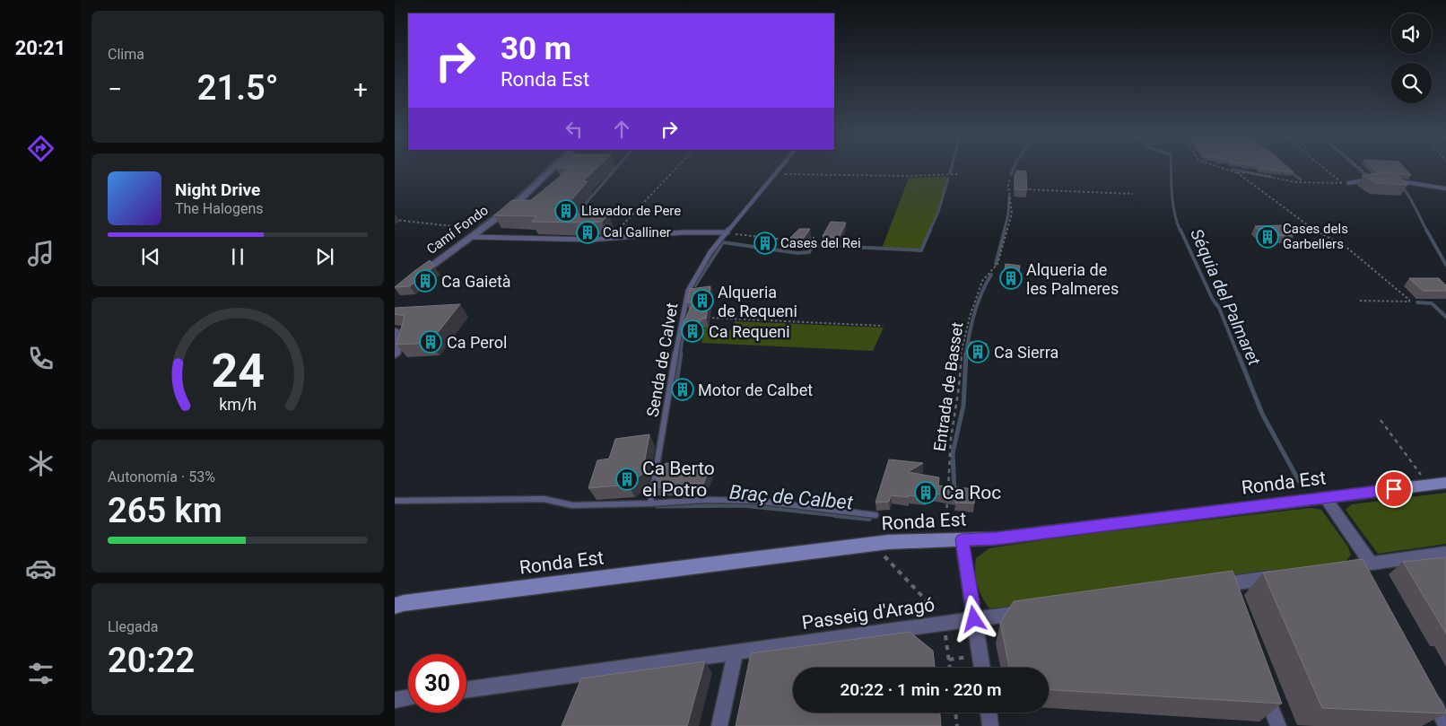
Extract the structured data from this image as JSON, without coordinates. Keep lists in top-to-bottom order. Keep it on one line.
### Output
{"streets":{"main road":["Ronda Est"],"street":["Camí Fondo","Passeig d'Aragó"],"lane":["Senda de Calvet"],"path":["Entrada de Basset"]},"water":["Séquia del Palmaret","Braç de Calbet"],"places":{"building":["Llavador de Pere","Cal Galliner","Cases dels Garbellers","Cases del Rei","Alqueria de les Palmeres","Ca Gaietà","Alqueria de Requeni","Ca Requeni","Ca Perol","Ca Sierra","Motor de Calbet","Ca Berto el Potro","Ca Roc"]},"page":{"tabs":"20:21","tile":["Clima",["Autonomía · 53%","265 km"],["Llegada","20:22"]],"turn":["30 m","Ronda Est"],"heat":["−","21.5°","+"],"song":["Night Drive","The Halogens"],"limit":"30","trip":"20:22 · 1 min · 220 m","gauge":["24","km/h"]}}
